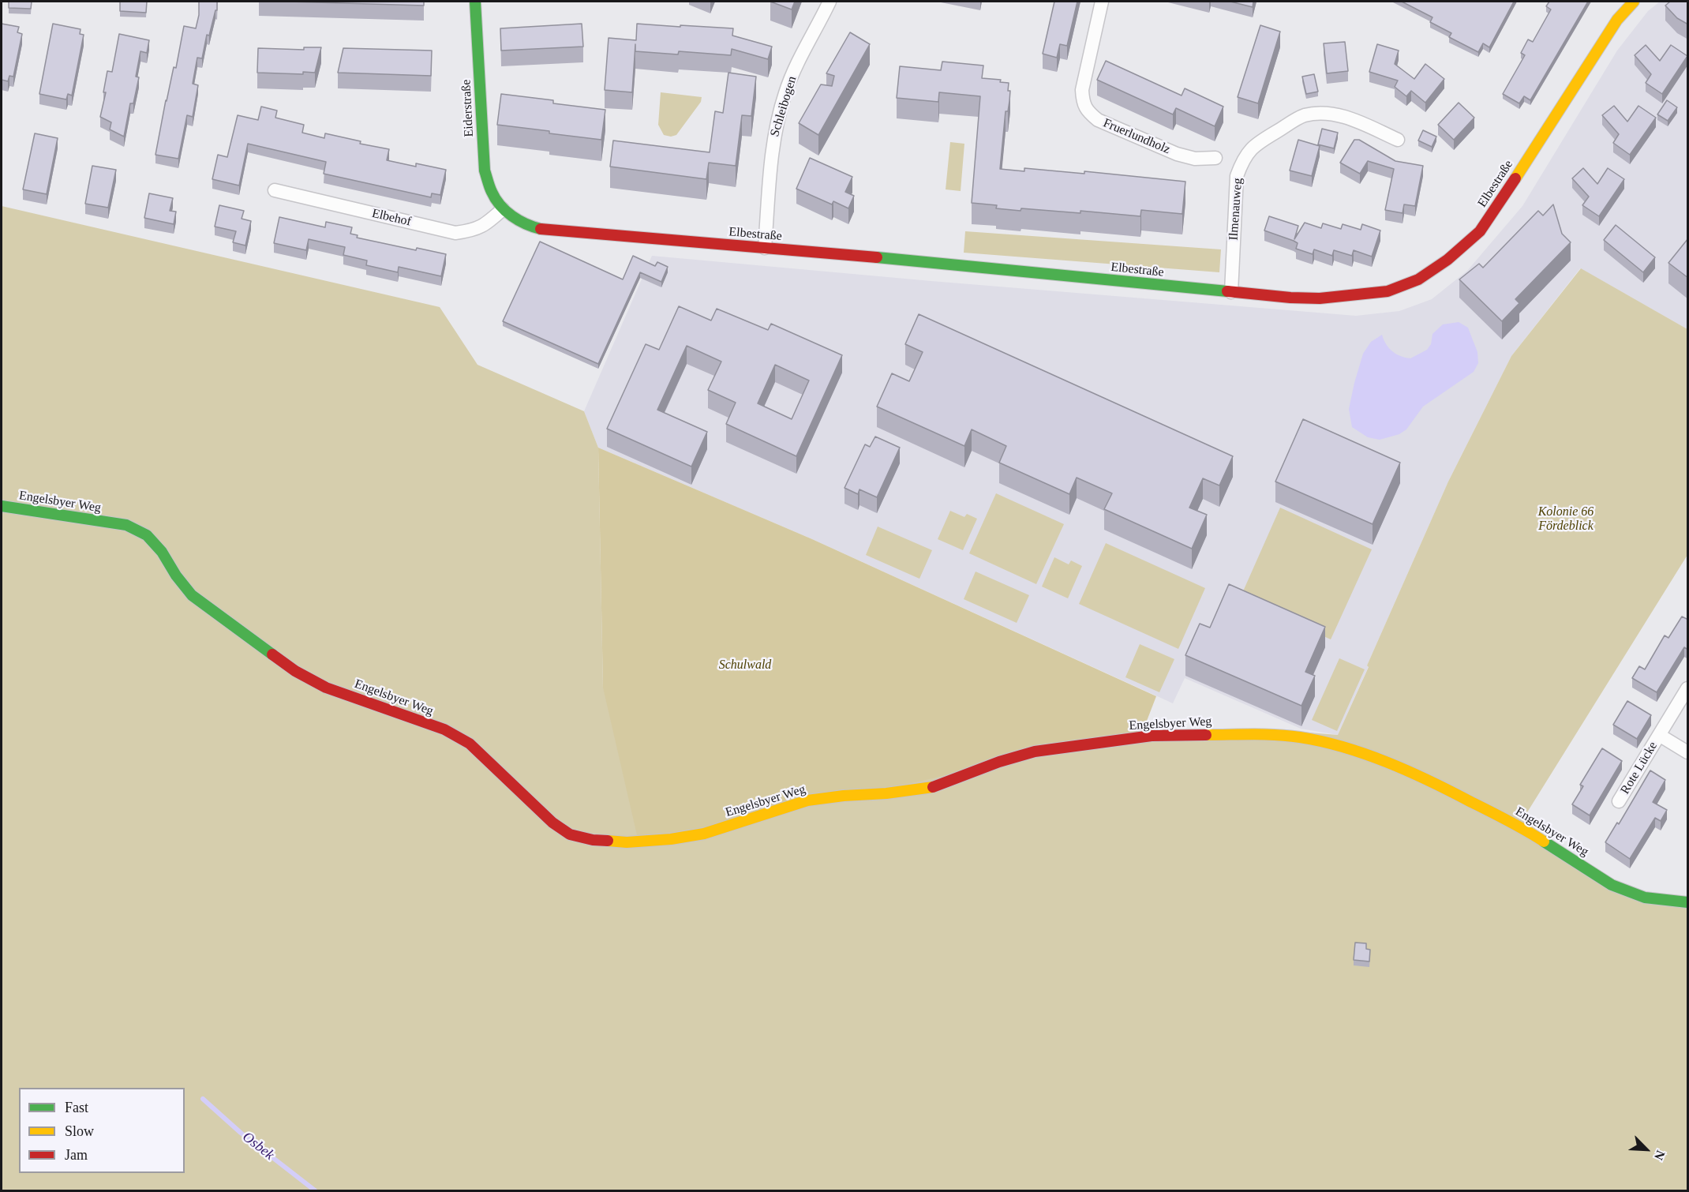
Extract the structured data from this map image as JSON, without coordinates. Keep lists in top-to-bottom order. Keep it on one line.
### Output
{"streets":{"street":["Schleibogen","Eiderstraße","Fruerlundholz","Elbestraße","Ilmenauweg","Elbehof","Engelsbyer Weg","Rote Lücke"]},"crossings":[["Schleibogen","Elbestraße"],["Eiderstraße","Elbestraße"],["Eiderstraße","Elbehof"],["Elbestraße","Ilmenauweg"],["Elbestraße","Elbehof"]],"water":["Osbek"],"parks":["Kolonie 66 Fördeblick","Schulwald"],"legend":["Fast","Slow","Jam"],"north":"bottom right"}
